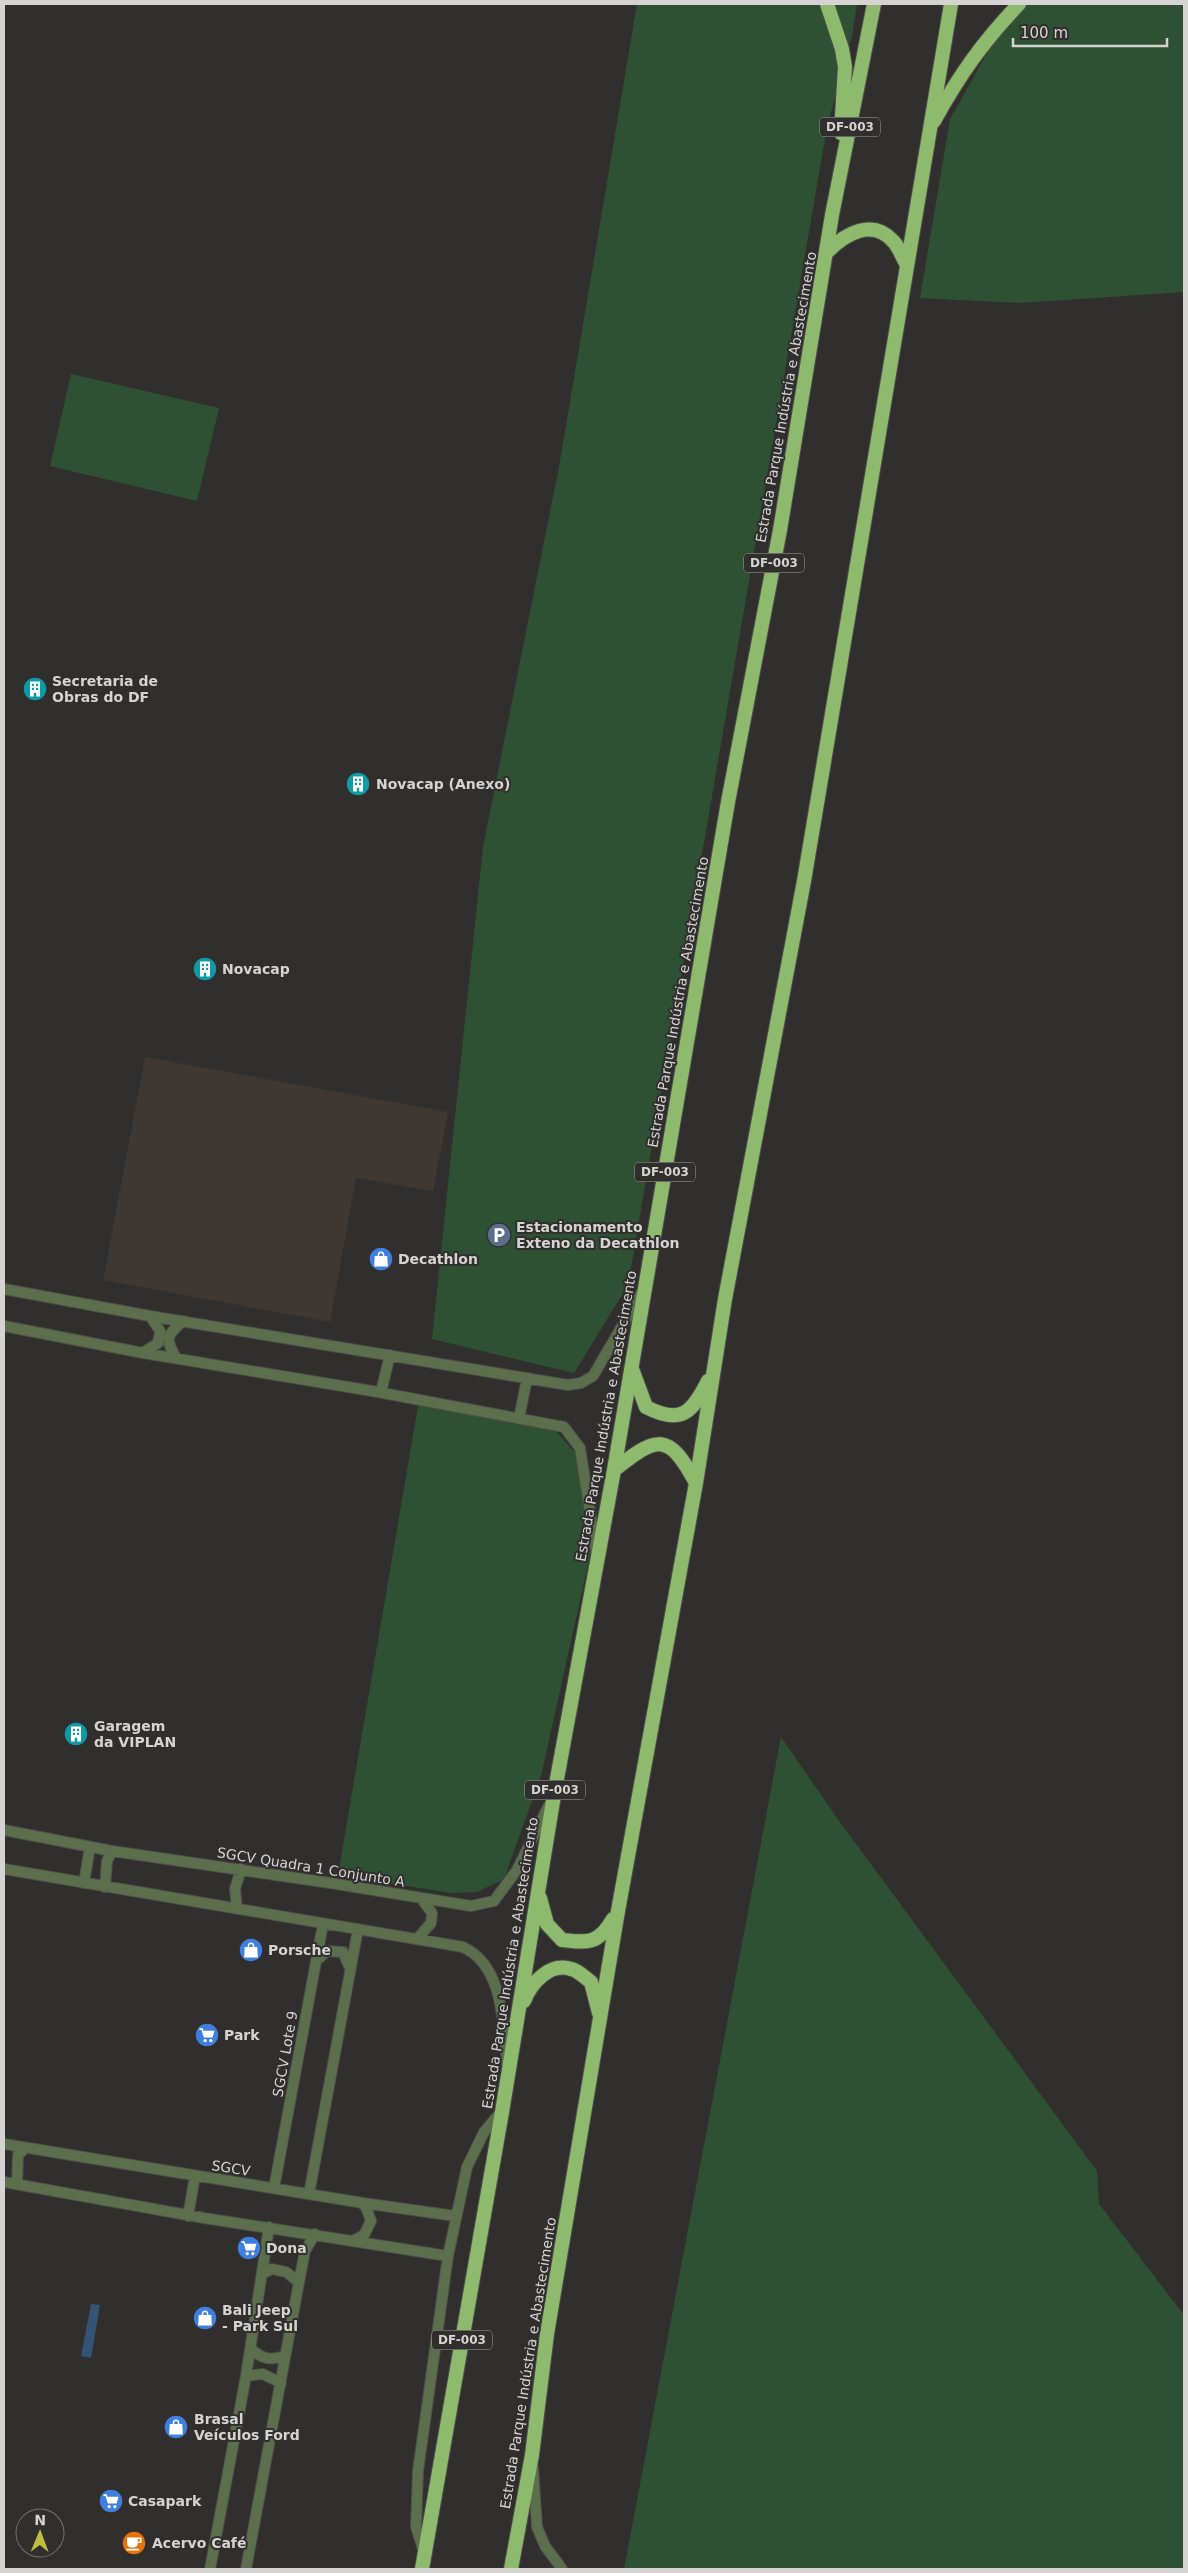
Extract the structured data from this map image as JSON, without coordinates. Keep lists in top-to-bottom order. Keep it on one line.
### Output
{"streets":{"highway":["DF-003","Estrada Parque Indústria e Abastecimento"],"street":["SGCV Quadra 1 Conjunto A","SGCV Lote 9","SGCV"]},"crossings":[["Estrada Parque Indústria e Abastecimento","SGCV Quadra 1 Conjunto A"],["SGCV Lote 9","SGCV"]],"places":{"building":["Secretaria de Obras do DF","Novacap (Anexo)","Novacap","Garagem da VIPLAN"],"parking":["Estacionamento Exteno da Decathlon"],"shop":["Decathlon","Porsche","Bali Jeep - Park Sul","Brasal Veículos Ford"],"supermarket":["Park","Dona","Casapark"],"cafe":["Acervo Café"]},"scale_bar":"100 m","north":"top"}
